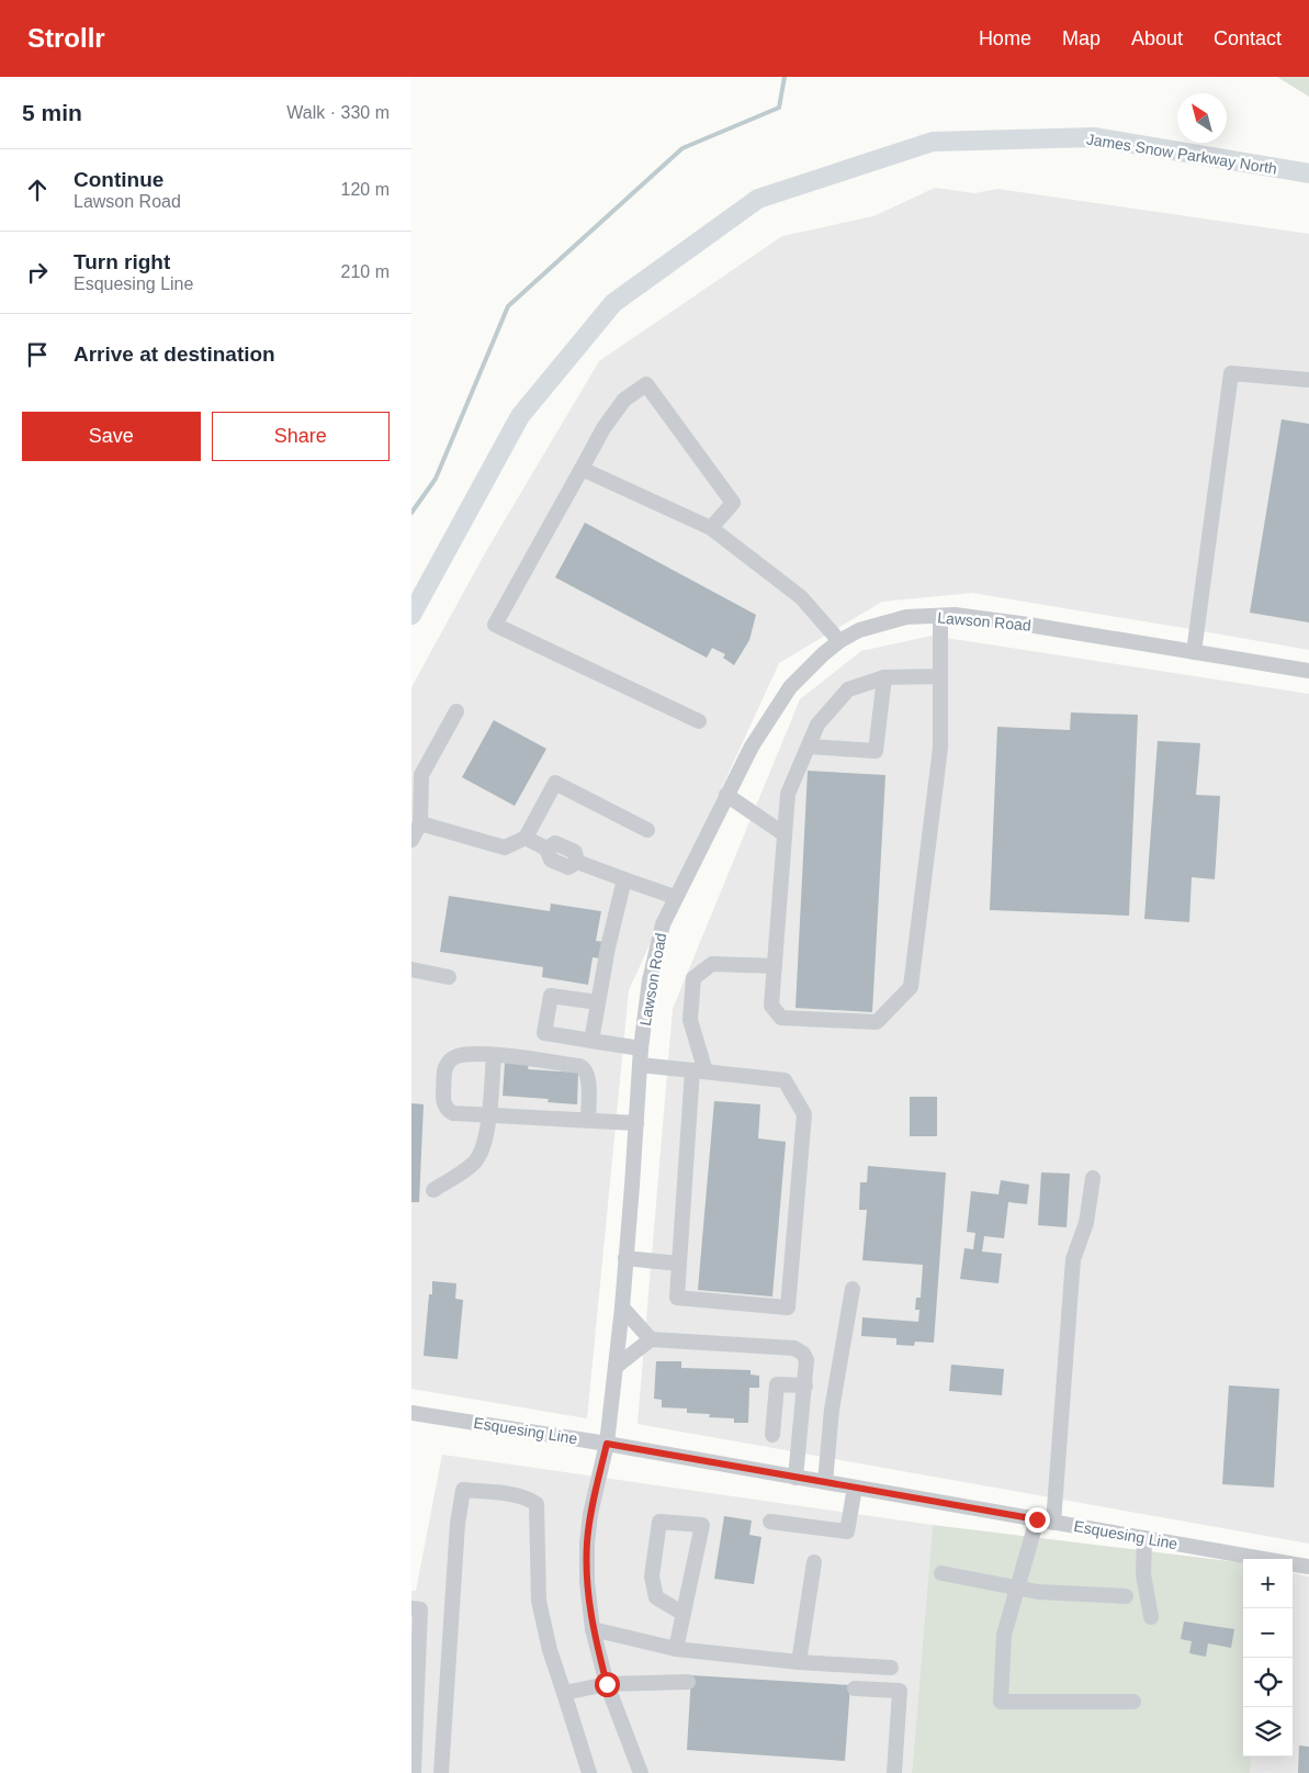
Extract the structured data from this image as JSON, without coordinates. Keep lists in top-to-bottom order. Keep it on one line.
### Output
{"streets":{"main road":["James Snow Parkway North"],"street":["Lawson Road","Esquesing Line"]},"crossings":[["Lawson Road","Esquesing Line"]],"north":"top left","page":{"header":"Strollr","nav":["Home","Map","About","Contact"],"heading":["5 min","Walk · 330 m"],"list":[["Continue","Lawson Road","120 m"],["Turn right","Esquesing Line","210 m"],"Arrive at destination"],"buttons":["Save","Share"],"map_buttons":["+","−"]}}
